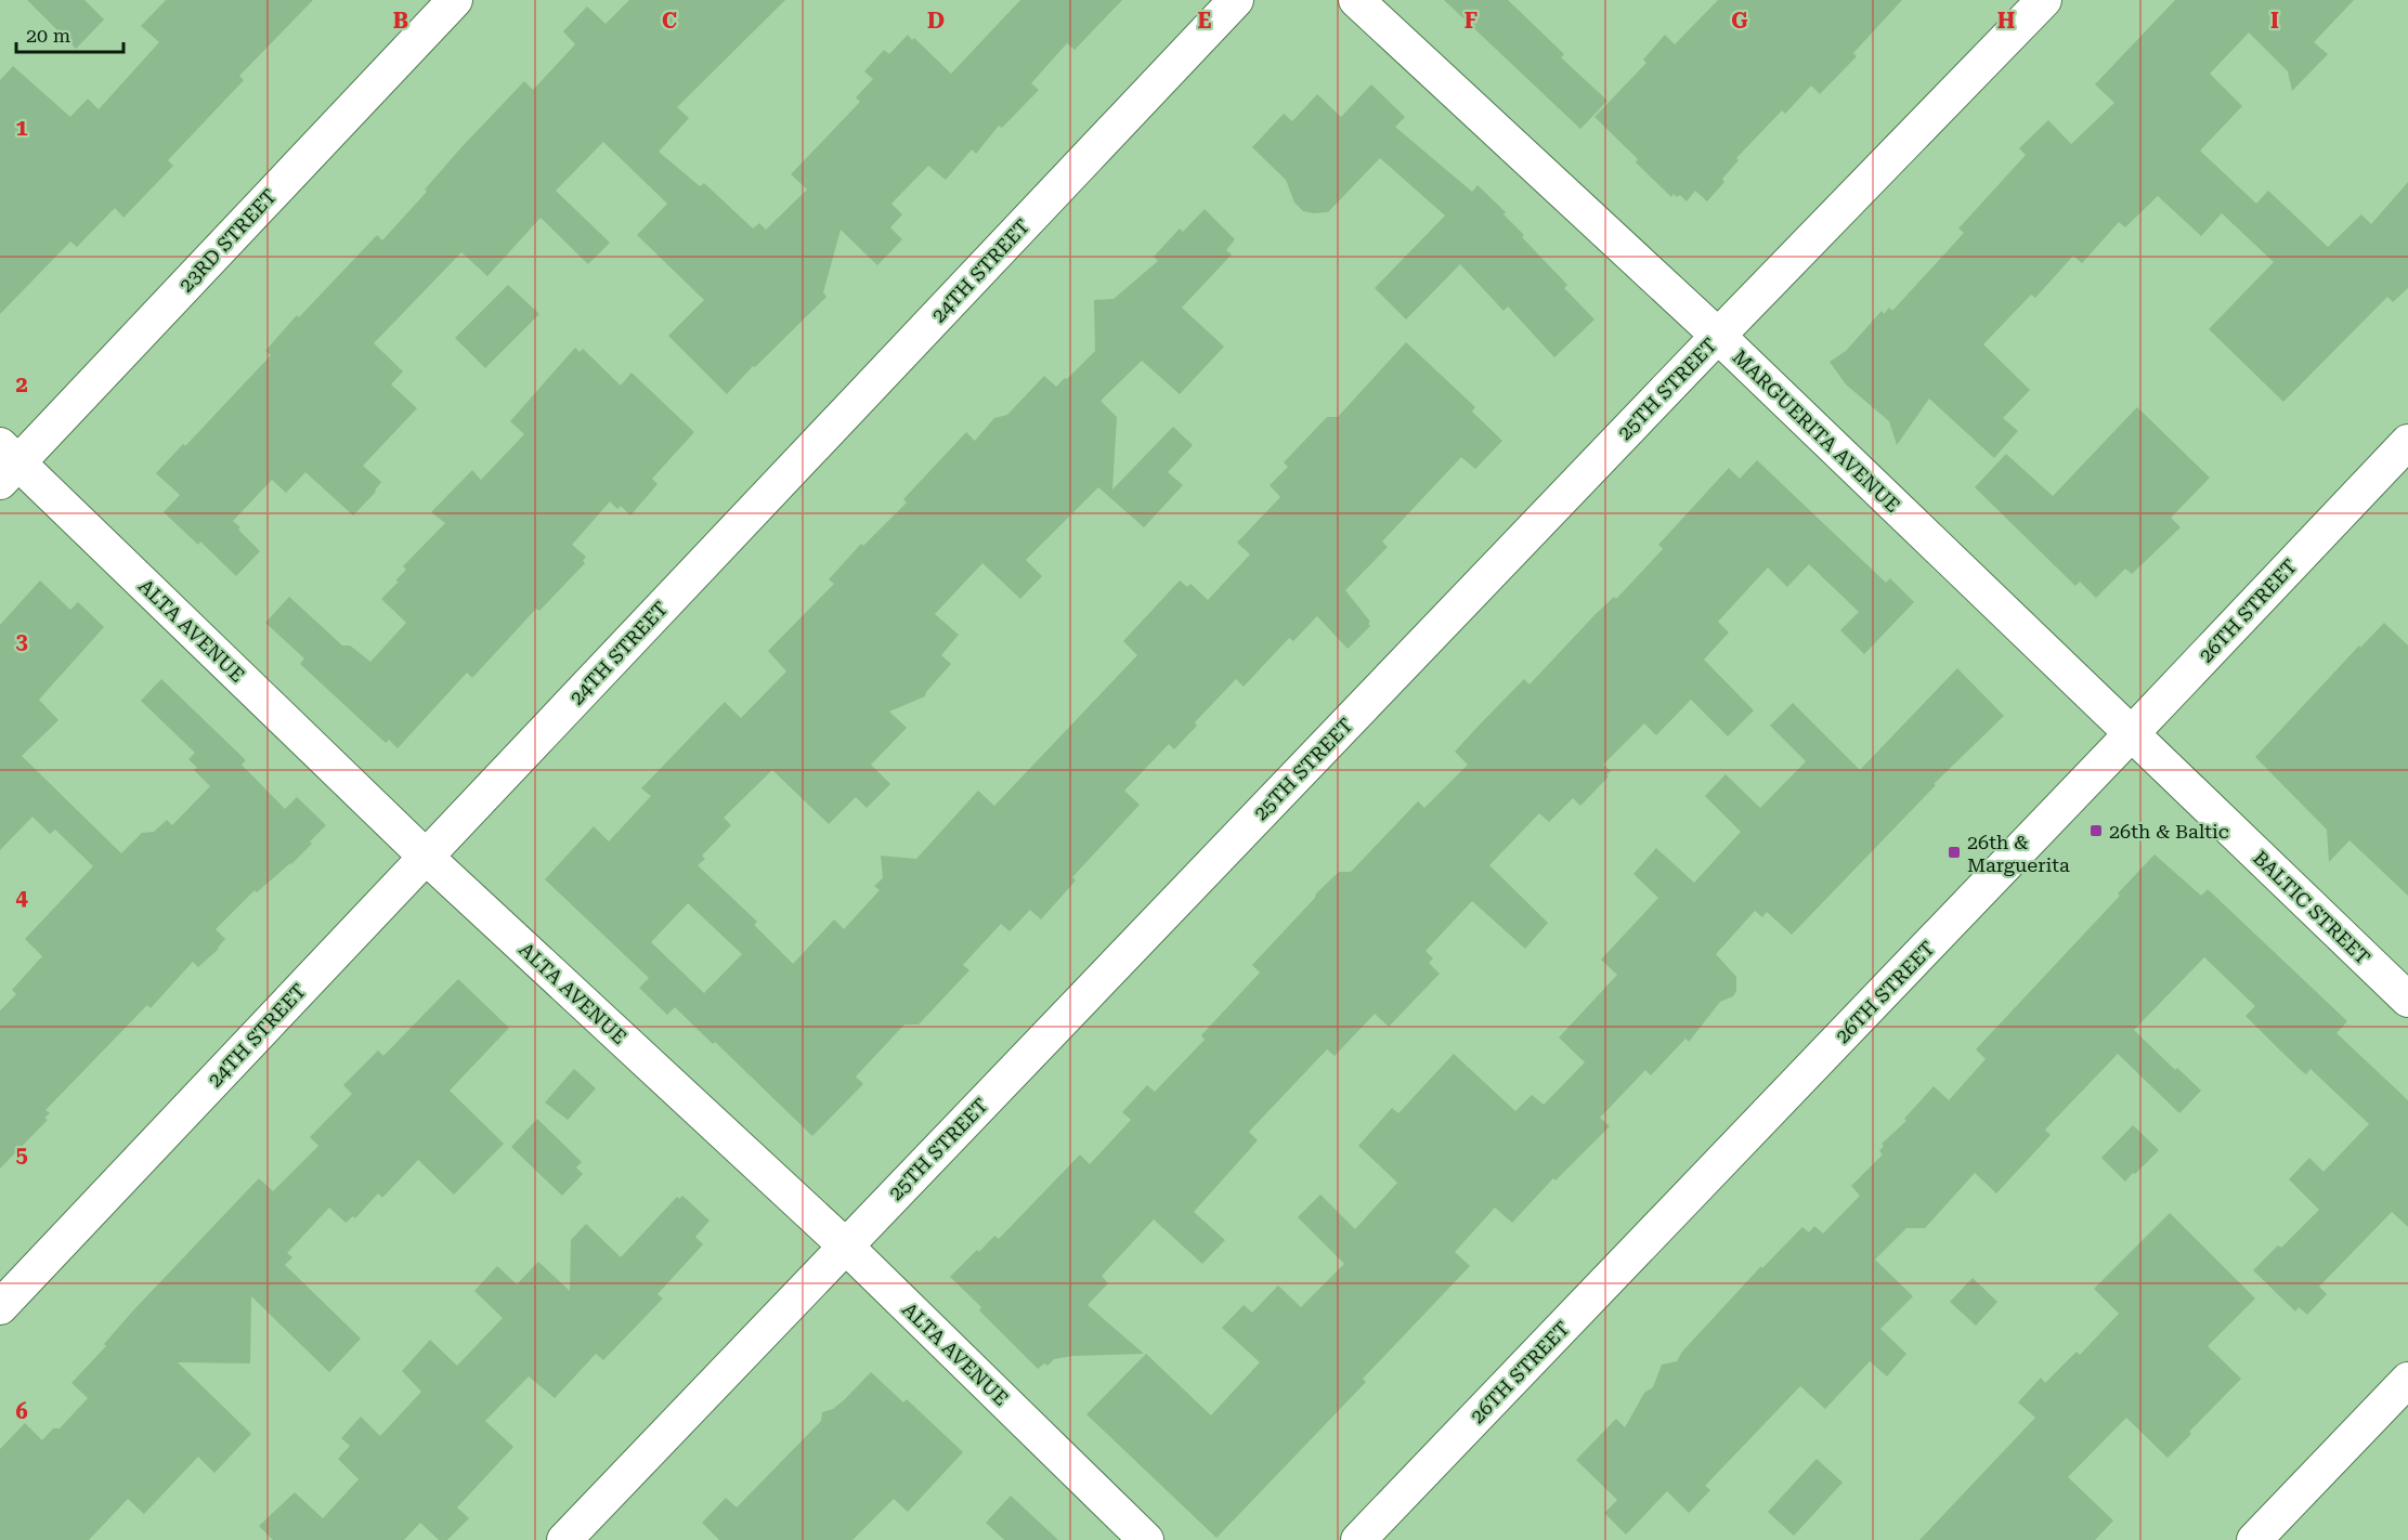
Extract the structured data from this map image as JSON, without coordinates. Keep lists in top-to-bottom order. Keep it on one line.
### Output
{"streets":{"street":["23RD STREET","24TH STREET","25TH STREET","MARGUERITA AVENUE","26TH STREET","ALTA AVENUE","BALTIC STREET"]},"crossings":[["23RD STREET","ALTA AVENUE"],["24TH STREET","ALTA AVENUE"],["25TH STREET","MARGUERITA AVENUE"],["25TH STREET","ALTA AVENUE"],["MARGUERITA AVENUE","26TH STREET"],["MARGUERITA AVENUE","BALTIC STREET"],["26TH STREET","BALTIC STREET"]],"places":{"transit":["26th & Baltic","26th & Marguerita"]},"scale_bar":"20 m","grid":{"columns":["B","C","D","E","F","G","H","I"],"rows":["1","2","3","4","5","6"]}}
